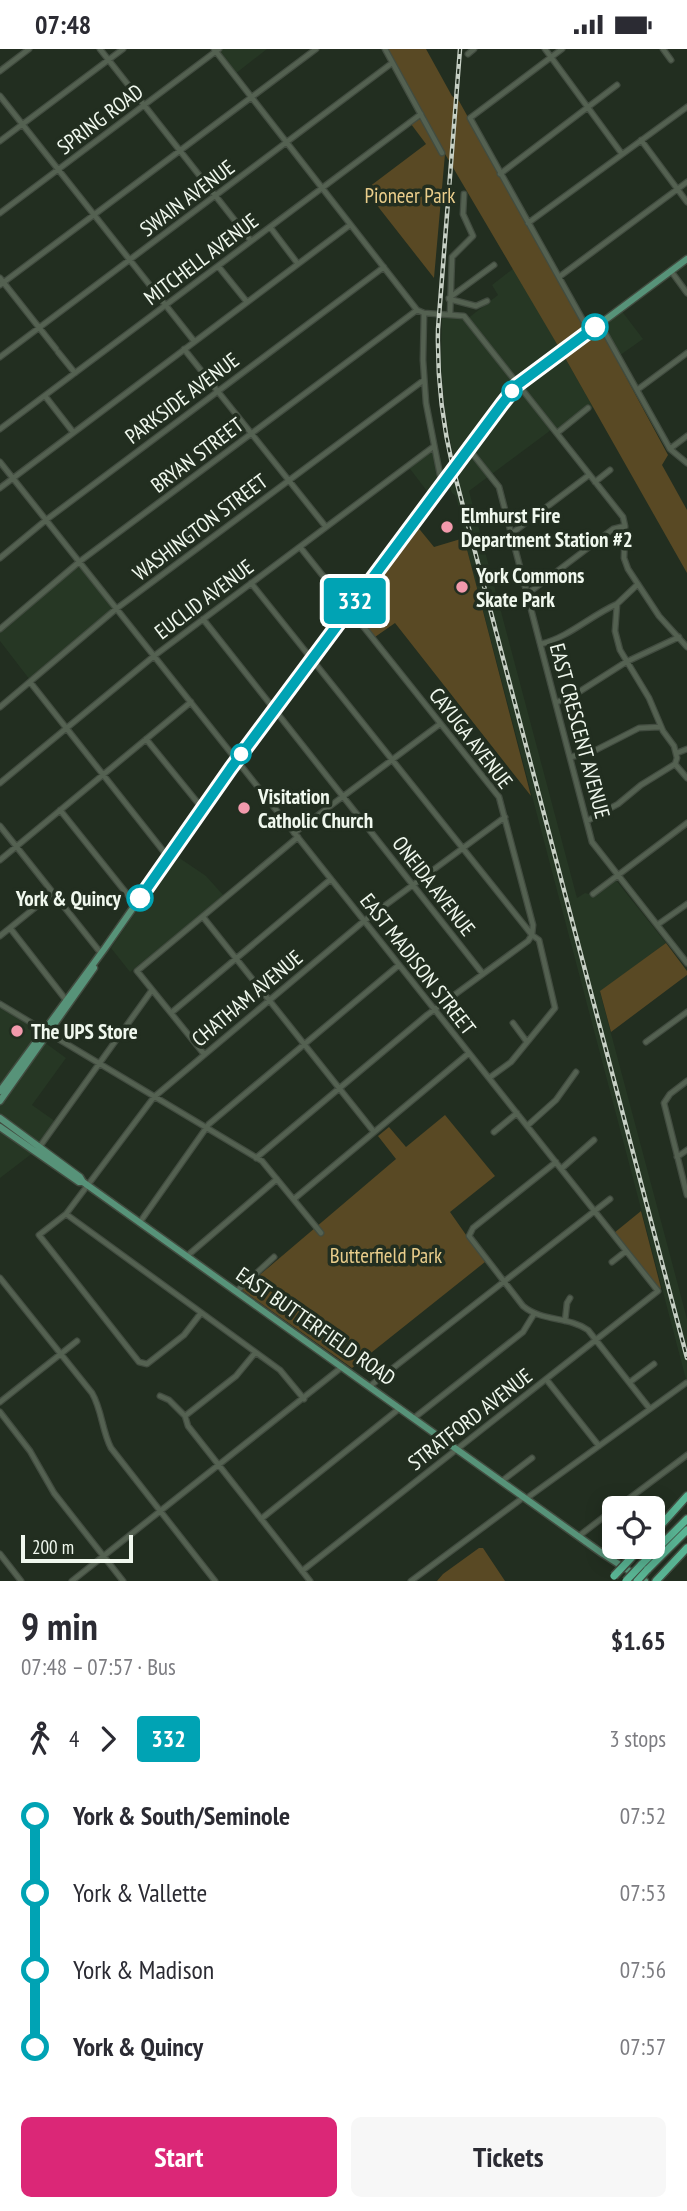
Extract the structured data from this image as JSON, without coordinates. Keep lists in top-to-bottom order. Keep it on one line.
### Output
{"streets":{"main road":["EAST BUTTERFIELD ROAD"],"street":["SPRING ROAD","SWAIN AVENUE","MITCHELL AVENUE","PARKSIDE AVENUE","BRYAN STREET","WASHINGTON STREET","EUCLID AVENUE","EAST CRESCENT AVENUE","CAYUGA AVENUE","ONEIDA AVENUE","EAST MADISON STREET","CHATHAM AVENUE","STRATFORD AVENUE"]},"crossings":[["PARKSIDE AVENUE","EAST MADISON STREET"],["BRYAN STREET","EAST MADISON STREET"],["WASHINGTON STREET","EAST MADISON STREET"],["EUCLID AVENUE","CAYUGA AVENUE"],["EUCLID AVENUE","ONEIDA AVENUE"],["EUCLID AVENUE","EAST MADISON STREET"],["CAYUGA AVENUE","CHATHAM AVENUE"],["ONEIDA AVENUE","CHATHAM AVENUE"],["EAST MADISON STREET","CHATHAM AVENUE"],["EAST MADISON STREET","STRATFORD AVENUE"],["CHATHAM AVENUE","EAST BUTTERFIELD ROAD"],["EAST BUTTERFIELD ROAD","STRATFORD AVENUE"]],"parks":["Pioneer Park","Butterfield Park"],"places":["Elmhurst Fire Department Station #2","York Commons Skate Park","Visitation Catholic Church","York & Quincy","The UPS Store"],"lines":["bus line 332"],"scale_bar":"200 m","page":{"status":"07:48","on_map":"332","scale":"200 m","heading":["9 min","07:48 – 07:57 · Bus","$1.65"],"legs":["4","332","3 stops"],"list":[{"name":"York & South/Seminole","value":"07:52"},{"name":"York & Vallette","value":"07:53"},{"name":"York & Madison","value":"07:56"},{"name":"York & Quincy","value":"07:57"}],"buttons":["Start","Tickets"]}}
